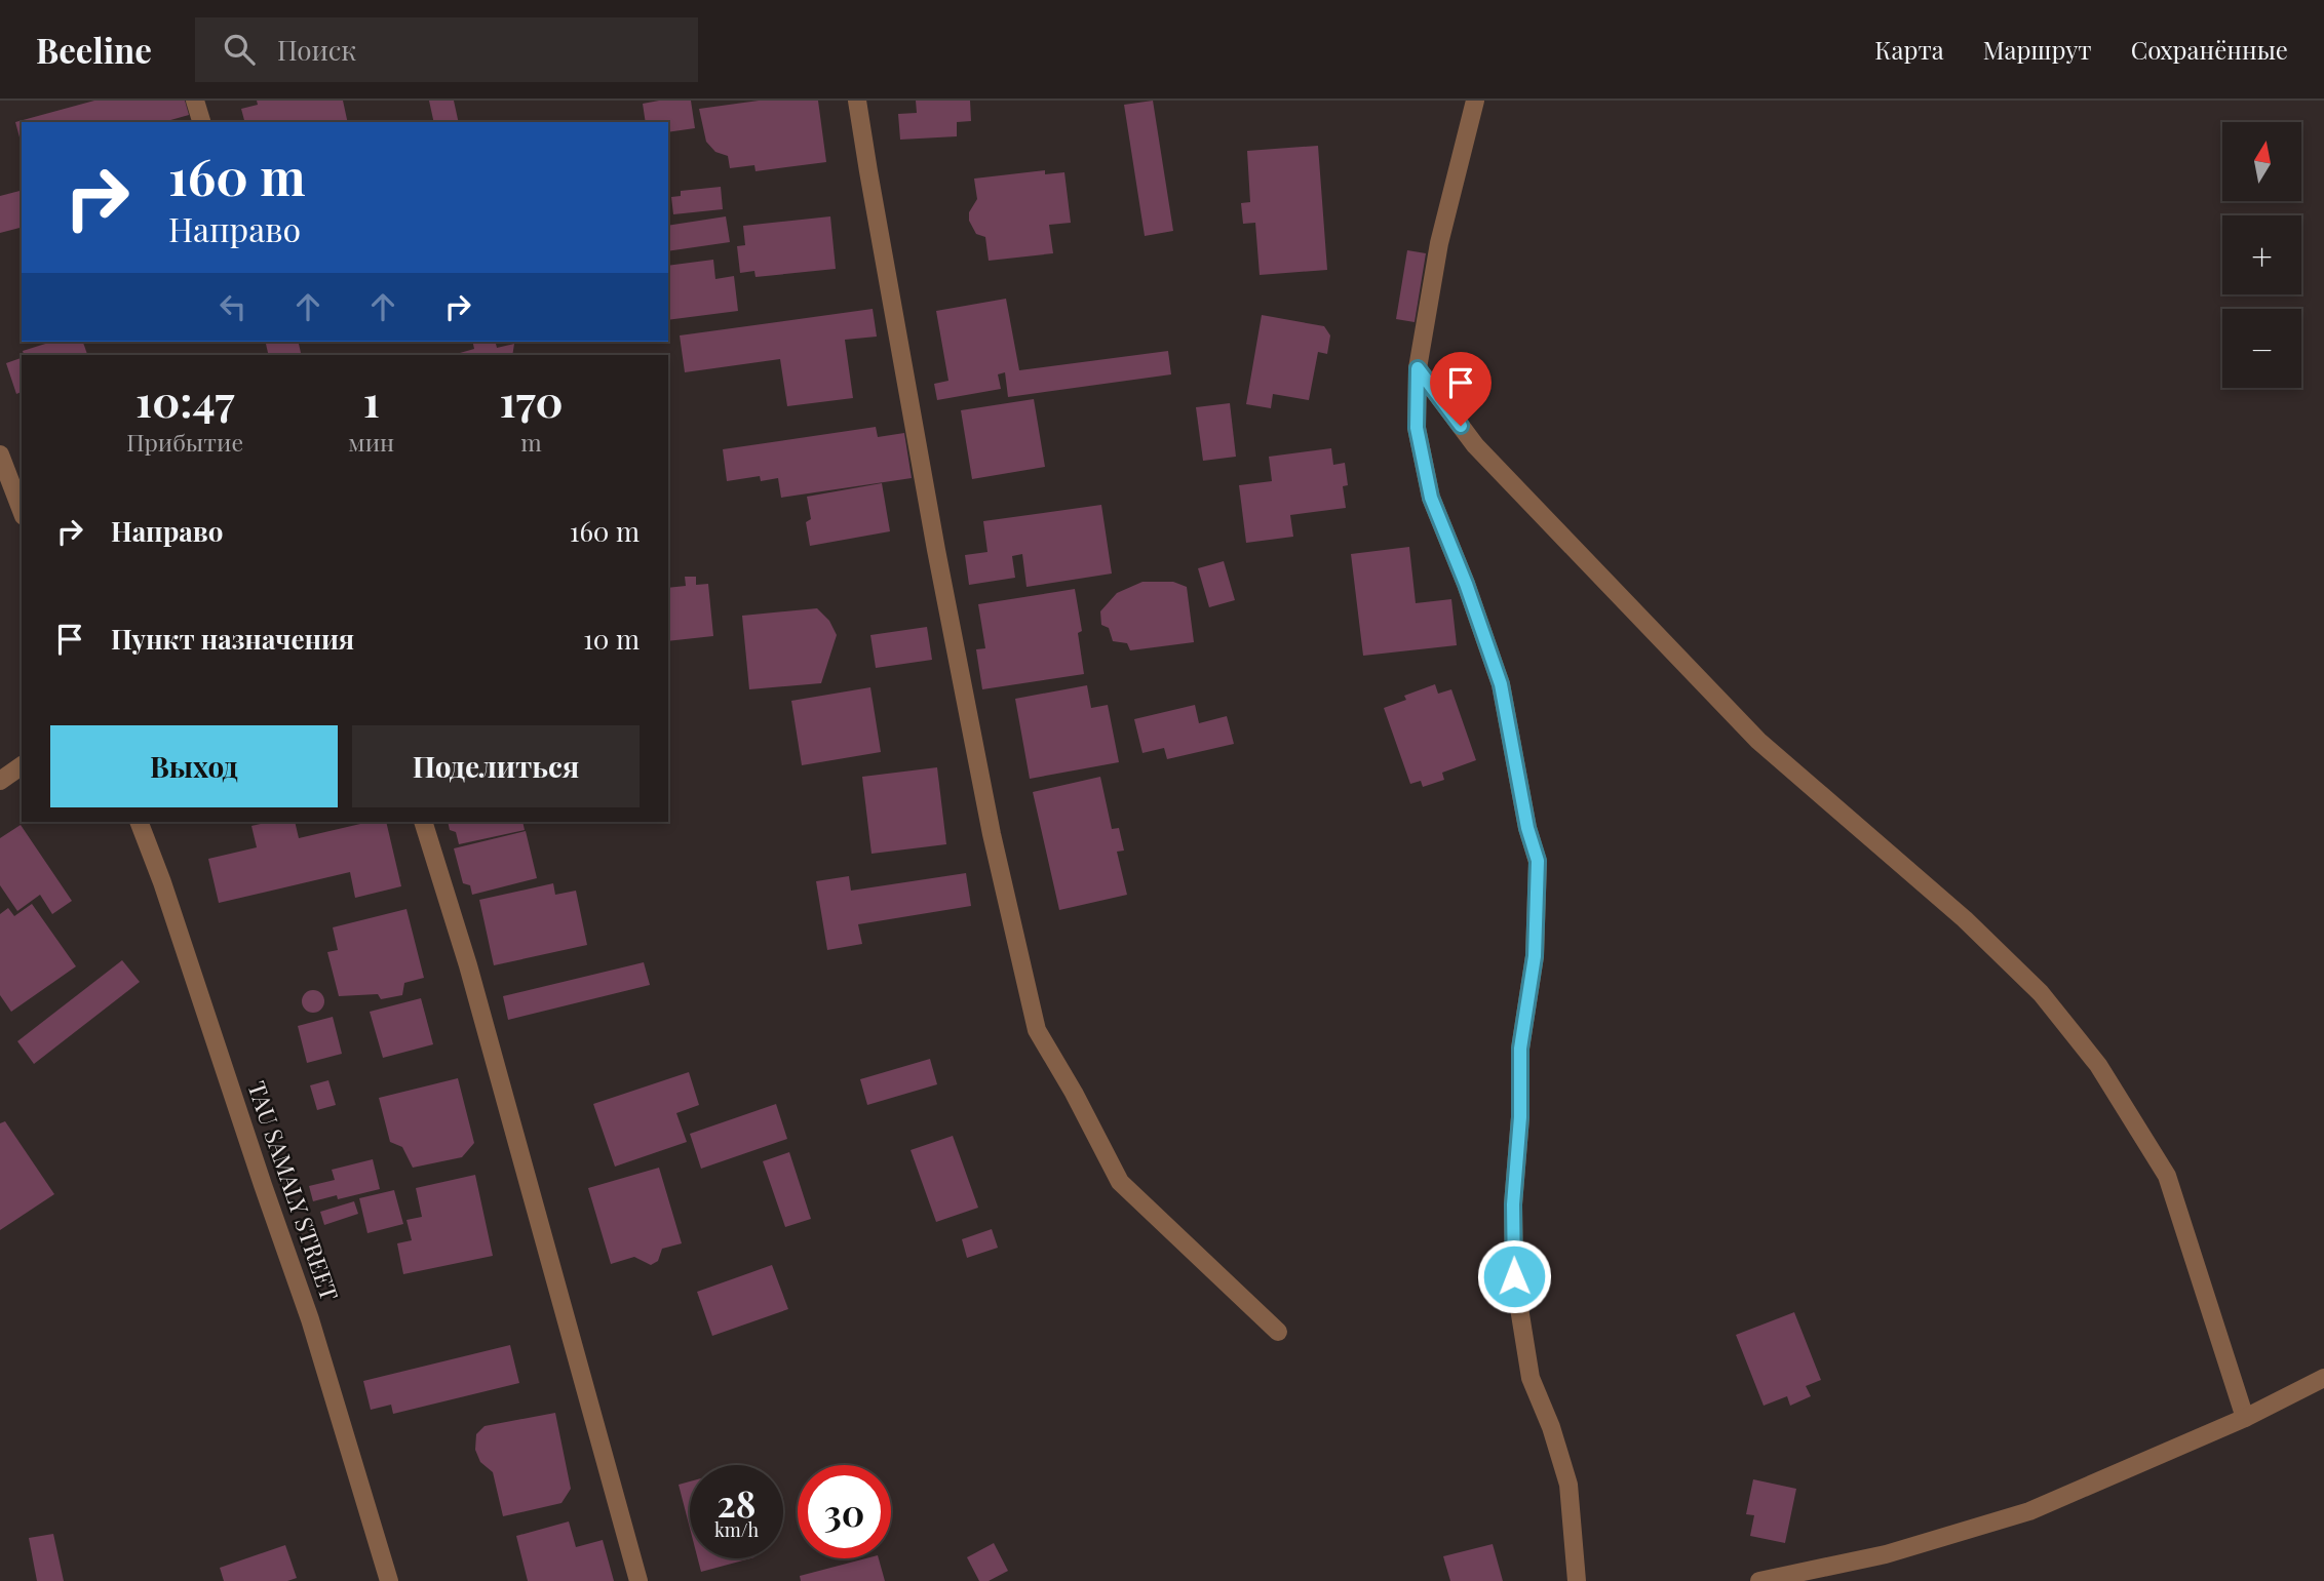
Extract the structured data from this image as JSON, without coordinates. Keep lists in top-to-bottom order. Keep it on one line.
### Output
{"streets":{"street":["TAU SAMALY STREET"]},"north":"top","page":{"header":"Beeline","search":"Поиск","nav":["Карта","Маршрут","Сохранённые"],"map_buttons":["+","−"],"turn":["160 m","Направо"],"eta":["10:47","Прибытие","1","мин","170","m"],"list":[{"name":"Направо","value":"160 m"},{"name":"Пункт назначения","value":"10 m"}],"buttons":["Выход","Поделиться"],"speed":"28 km/h","limit":"30"}}
